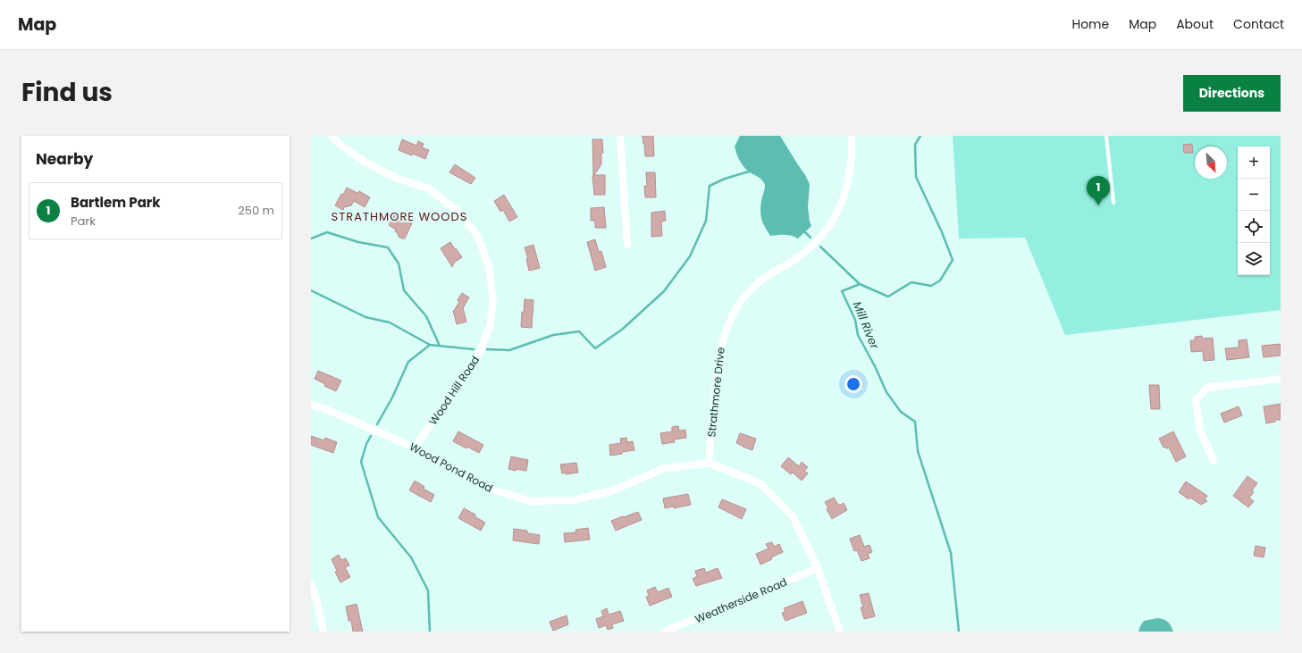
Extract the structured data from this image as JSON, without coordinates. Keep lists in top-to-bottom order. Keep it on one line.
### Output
{"streets":{"street":["Wood Hill Road","Strathmore Drive","Wood Pond Road","Weatherside Road"]},"crossings":[["Wood Hill Road","Wood Pond Road"],["Strathmore Drive","Wood Pond Road"],["Wood Pond Road","Weatherside Road"]],"districts":["STRATHMORE WOODS"],"water":["Mill River"],"north":"bottom right","page":{"header":"Map","nav":["Home","Map","About","Contact"],"title":"Find us","buttons":"Directions","heading":"Nearby","map_buttons":["+","−"],"pins":"1","list":[{"mark":"1","name":"Bartlem Park","note":"Park","value":"250 m"}]}}
